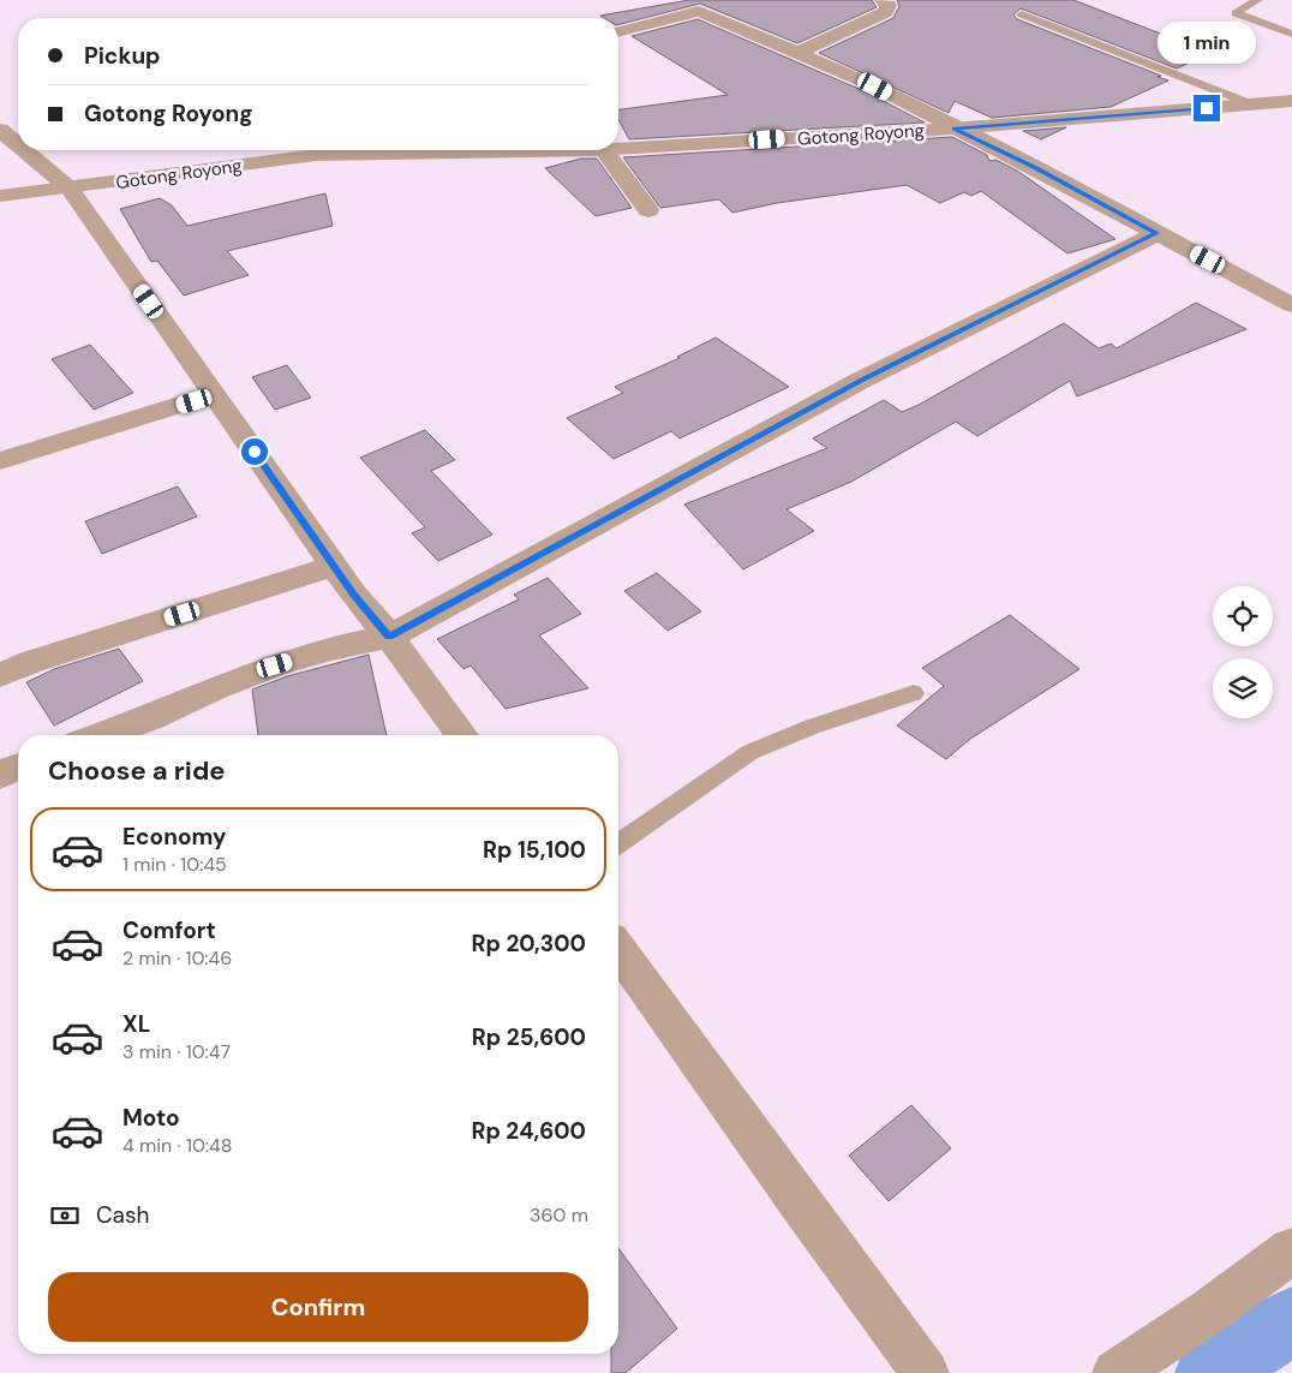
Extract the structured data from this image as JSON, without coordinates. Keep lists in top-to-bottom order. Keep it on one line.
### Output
{"streets":{"street":["Gotong Royong"]},"page":{"banner":["Pickup","Gotong Royong"],"bubble":"1 min","heading":"Choose a ride","list":[{"name":"Economy","note":"1 min · 10:45","value":"Rp 15,100"},{"name":"Comfort","note":"2 min · 10:46","value":"Rp 20,300"},{"name":"XL","note":"3 min · 10:47","value":"Rp 25,600"},{"name":"Moto","note":"4 min · 10:48","value":"Rp 24,600"}],"pay":["Cash","360 m"],"buttons":"Confirm"}}
